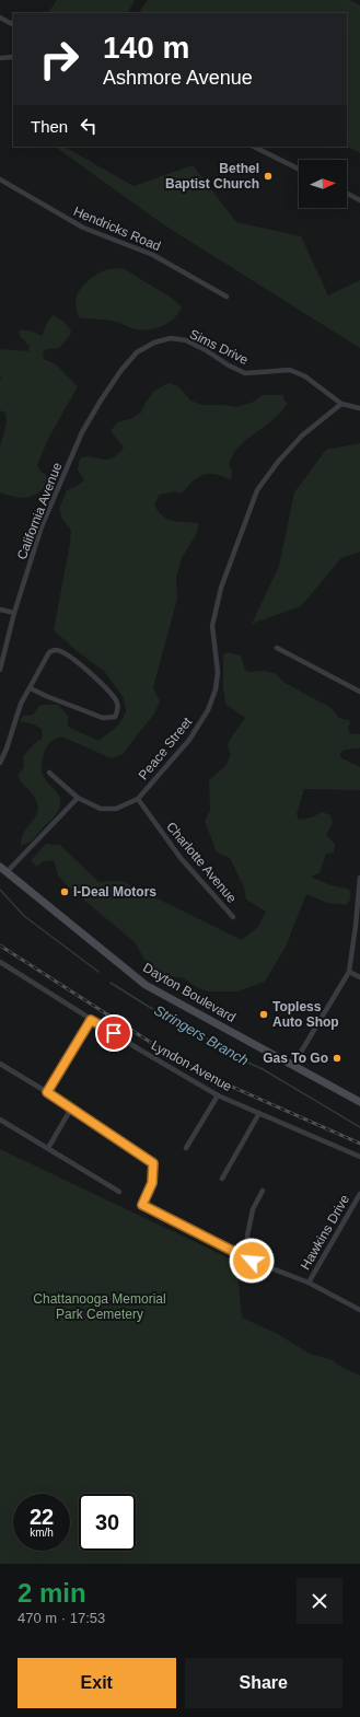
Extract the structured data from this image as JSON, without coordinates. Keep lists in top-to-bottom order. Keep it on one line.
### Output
{"streets":{"main road":["Dayton Boulevard"],"street":["Hendricks Road","Sims Drive","California Avenue","Peace Street","Charlotte Avenue","Lyndon Avenue","Hawkins Drive"]},"crossings":[["Sims Drive","California Avenue"],["Sims Drive","Peace Street"],["Peace Street","Charlotte Avenue"]],"water":["Stringers Branch"],"parks":["Chattanooga Memorial Park Cemetery"],"places":["Bethel Baptist Church","I-Deal Motors","Topless Auto Shop","Gas To Go"],"north":"right","page":{"turn":["140 m","Ashmore Avenue"],"then":"Then","speed":"22 km/h","limit":"30","heading":["2 min","470 m · 17:53"],"buttons":["Exit","Share"]}}
